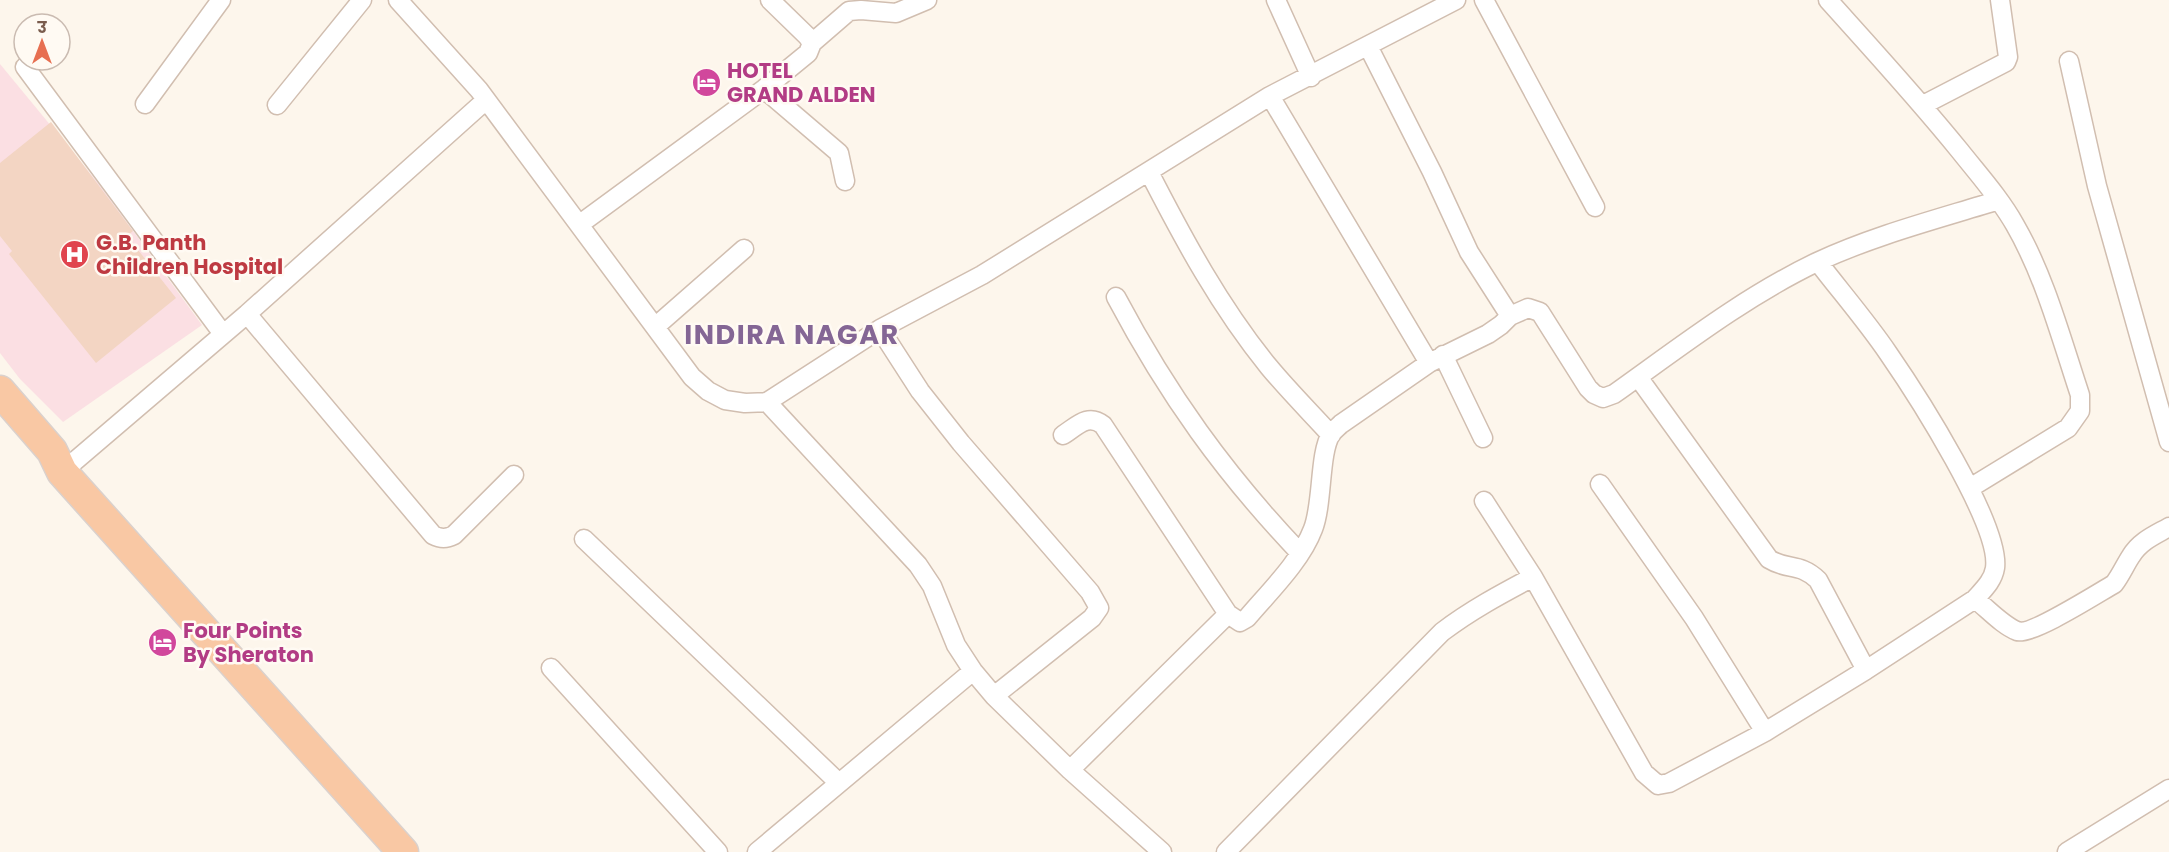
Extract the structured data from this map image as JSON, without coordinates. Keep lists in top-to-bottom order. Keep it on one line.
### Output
{"districts":["INDIRA NAGAR"],"places":{"hotel":["HOTEL GRAND ALDEN","Four Points By Sheraton"],"hospital":["G.B. Panth Children Hospital"]},"north":"top"}
